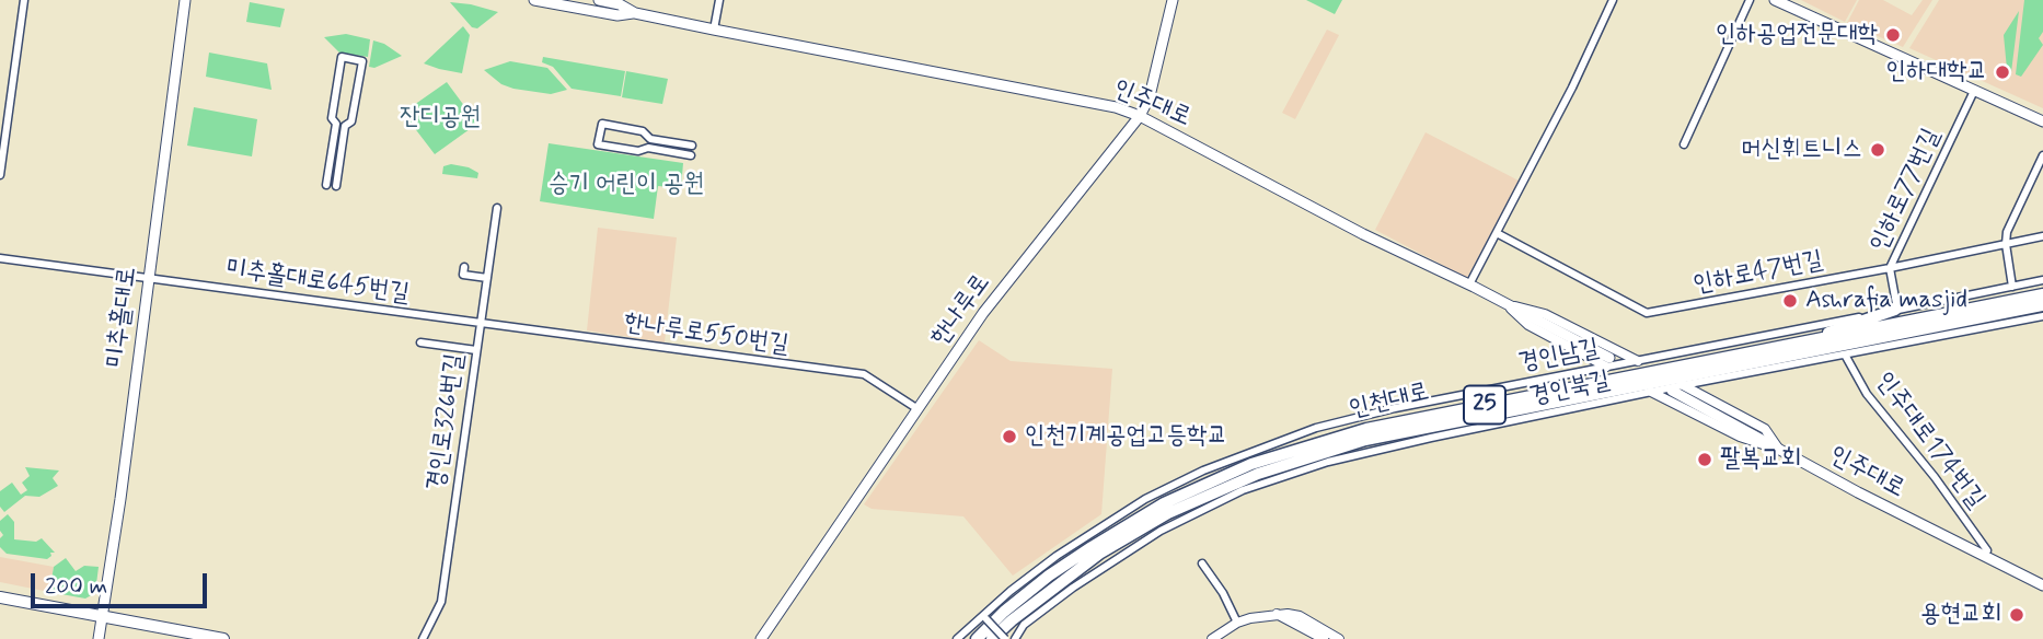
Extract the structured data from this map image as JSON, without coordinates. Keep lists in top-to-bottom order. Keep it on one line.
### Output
{"streets":{"highway":["인천대로","25"],"main road":["인주대로","한나루로","미추홀대로"],"street":["인하로77번길","인하로47번길","미추홀대로645번길","한나루로550번길","경인남길","경인북길","경인로326번길","인주대로174번길"]},"crossings":[["인주대로","한나루로"],["인주대로","경인남길"],["인주대로","인주대로174번길"],["인하로77번길","인하로47번길"],["인하로77번길","경인남길"],["미추홀대로645번길","미추홀대로"],["미추홀대로645번길","한나루로550번길"],["미추홀대로645번길","경인로326번길"],["한나루로","한나루로550번길"],["한나루로550번길","경인로326번길"],["경인북길","인주대로174번길"]],"parks":["잔디공원","승기 어린이 공원"],"places":["인하공업전문대학","인하대학교","머신휘트니스","Ashrafia masjid","인천기계공업고등학교","팔복교회","용현교회"],"scale_bar":"200 m"}
